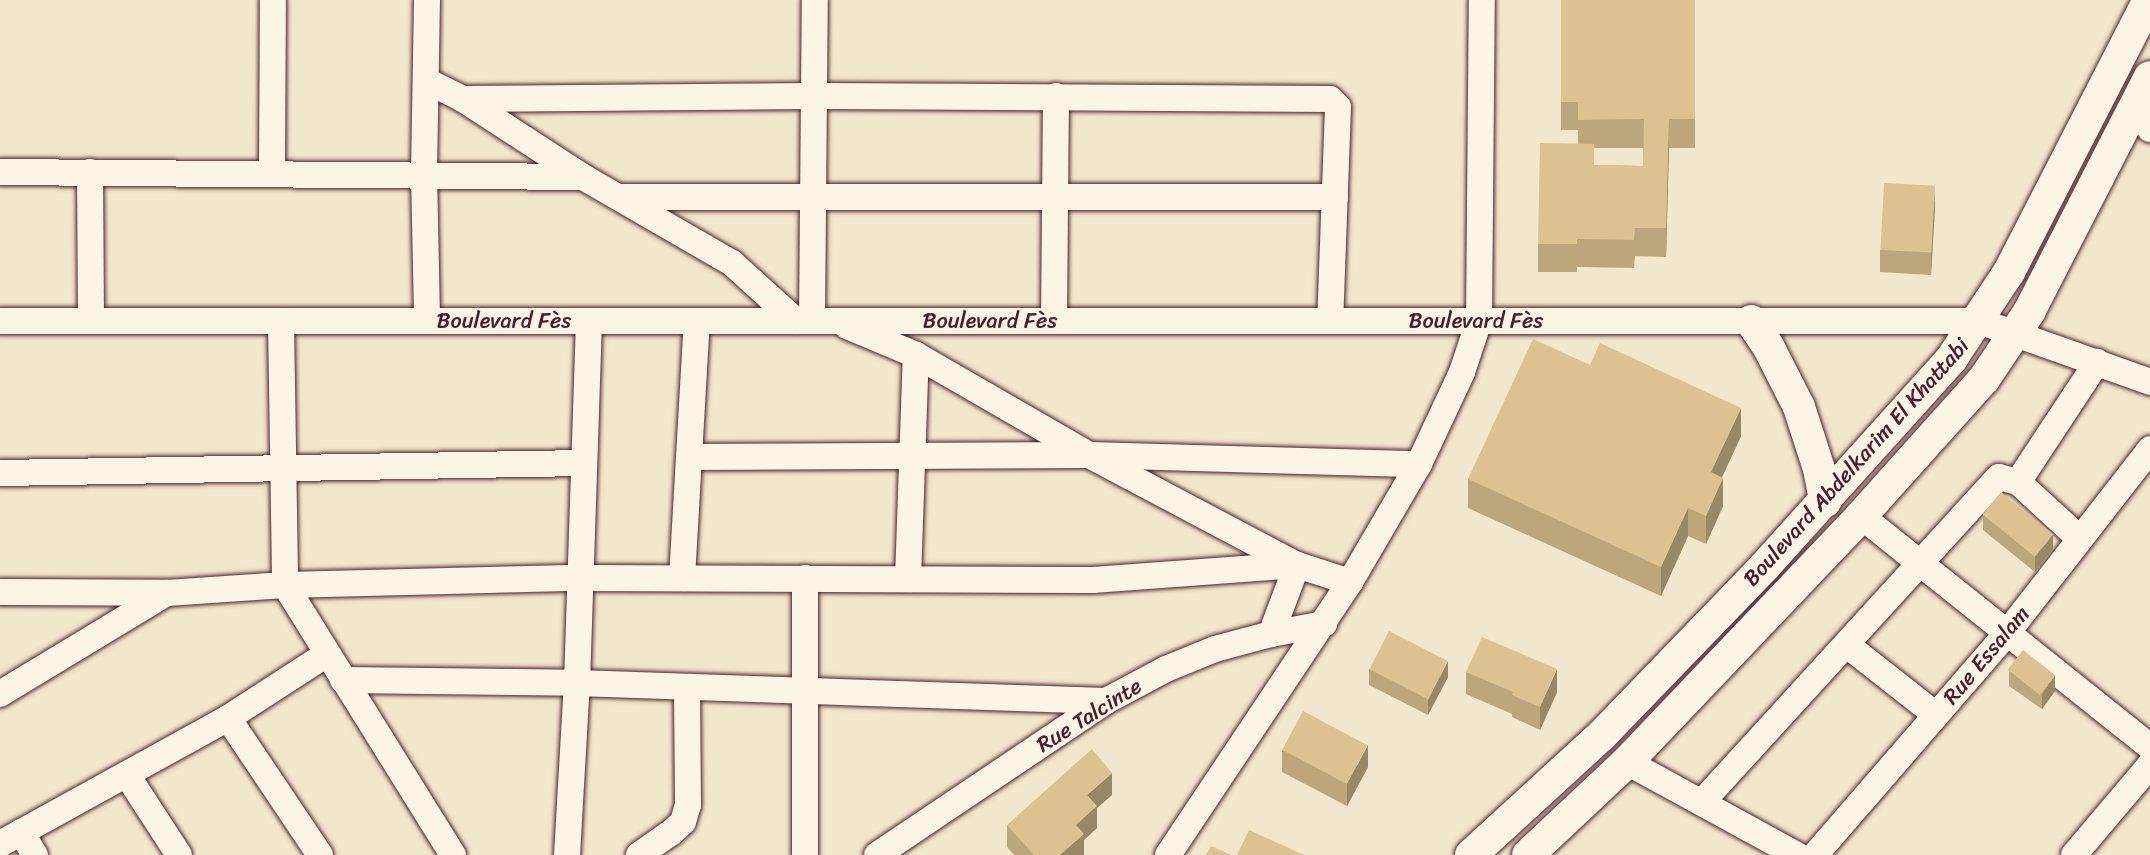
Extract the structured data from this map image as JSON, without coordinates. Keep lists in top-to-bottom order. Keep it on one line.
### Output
{"streets":{"street":["Boulevard Fès","Boulevard Abdelkarim El Khattabi","Rue Essalam","Rue Talcinte"]},"crossings":[["Boulevard Fès","Boulevard Abdelkarim El Khattabi"]]}
